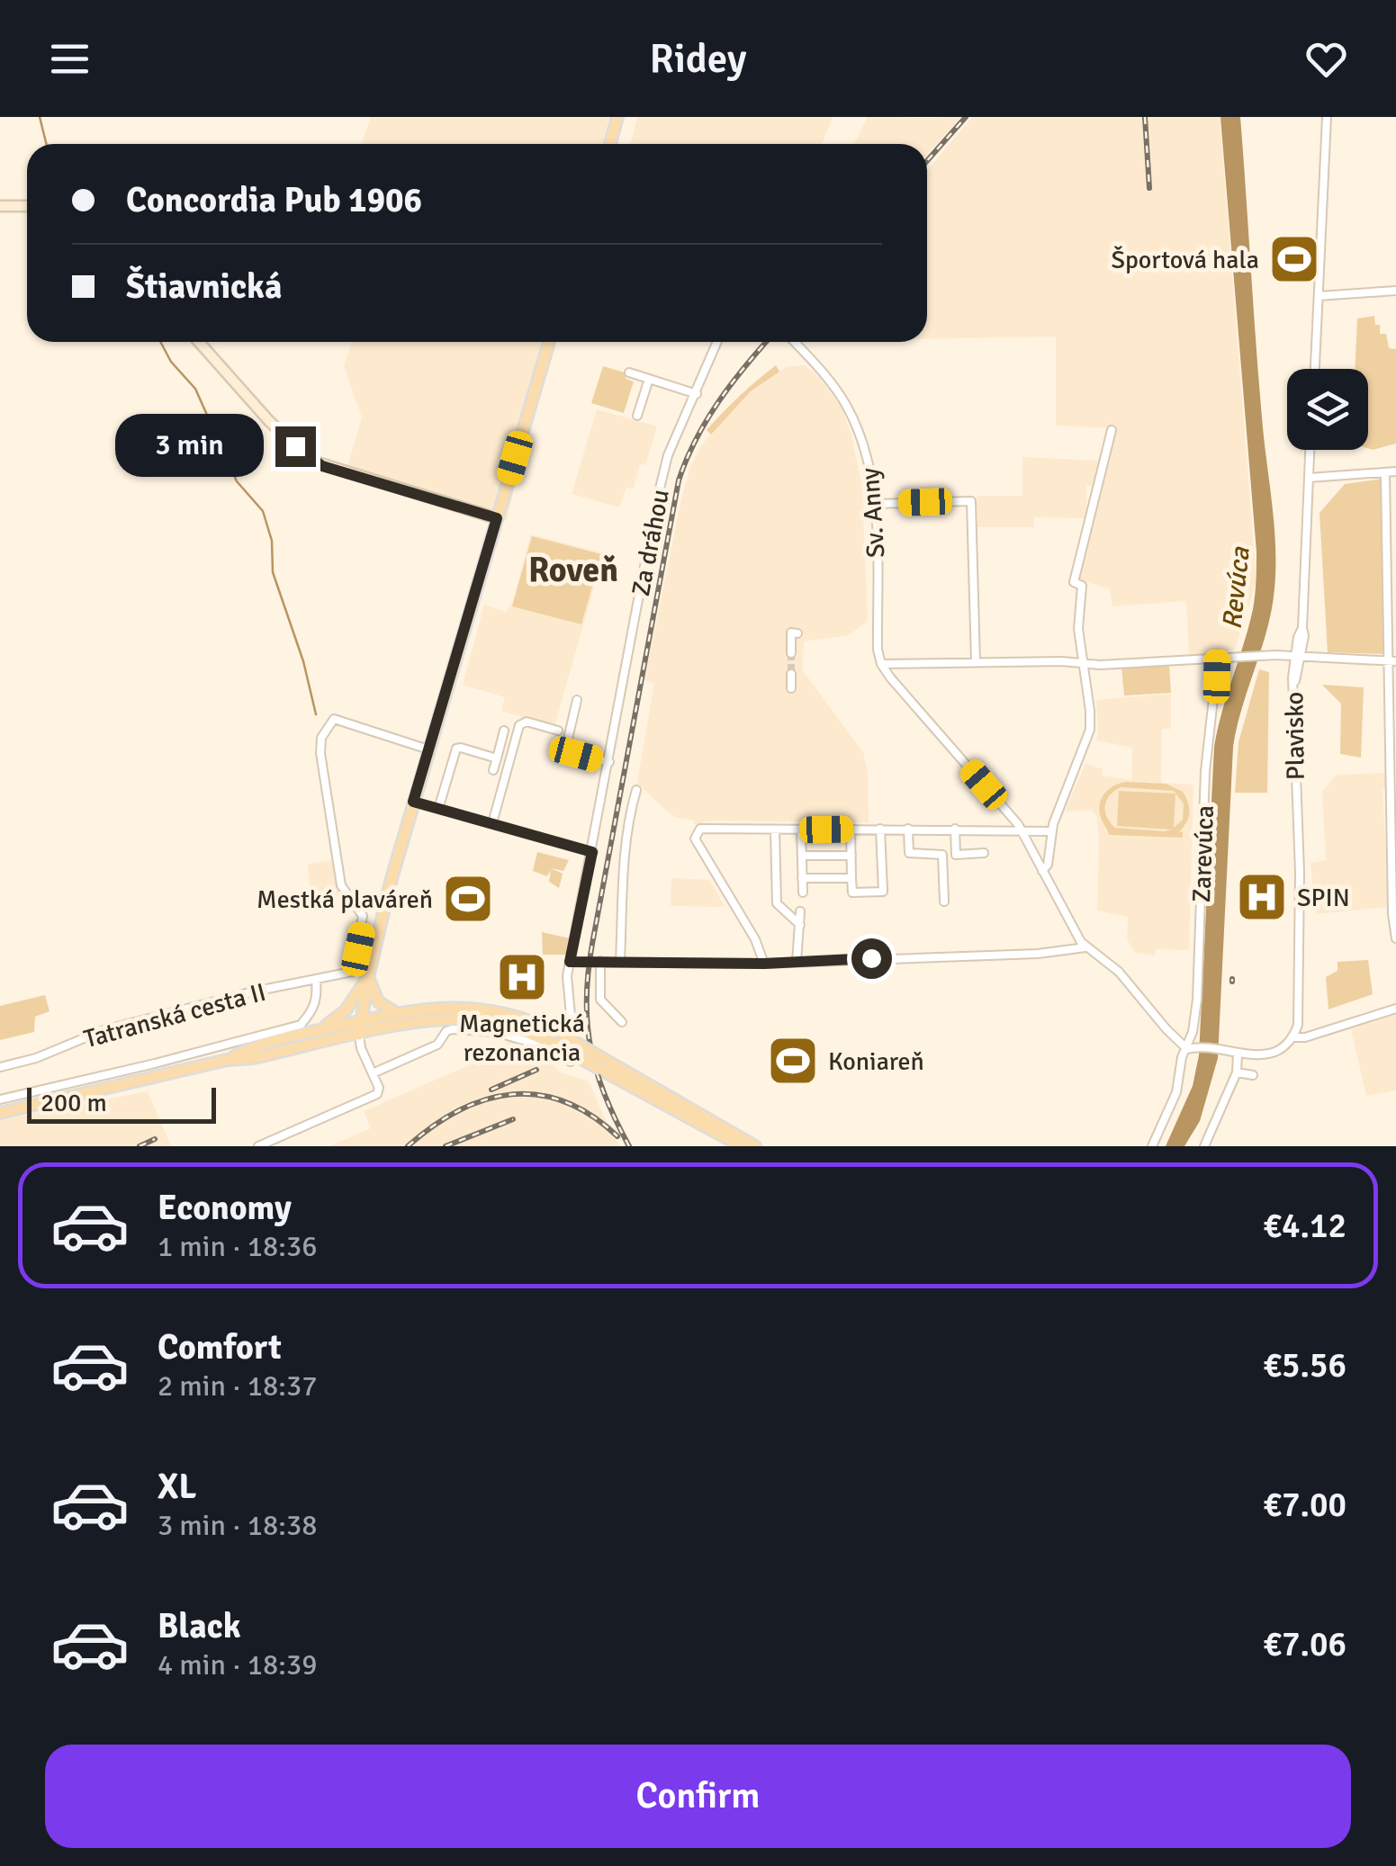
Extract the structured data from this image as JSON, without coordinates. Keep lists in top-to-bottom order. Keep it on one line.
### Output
{"streets":{"street":["Sv. Anny","Za dráhou","Plavisko","Zarevúca","Tatranská cesta II"]},"districts":["Roveň"],"water":["Revúca"],"places":{"sports":["Športová hala","Mestká plaváreň","Koniareň"],"hospital":["SPIN","Magnetická rezonancia"]},"scale_bar":"200 m","page":{"header":"Ridey","banner":["Concordia Pub 1906","Štiavnická"],"bubble":"3 min","scale":"200 m","list":[{"name":"Economy","note":"1 min · 18:36","value":"€4.12"},{"name":"Comfort","note":"2 min · 18:37","value":"€5.56"},{"name":"XL","note":"3 min · 18:38","value":"€7.00"},{"name":"Black","note":"4 min · 18:39","value":"€7.06"}],"buttons":"Confirm"}}
